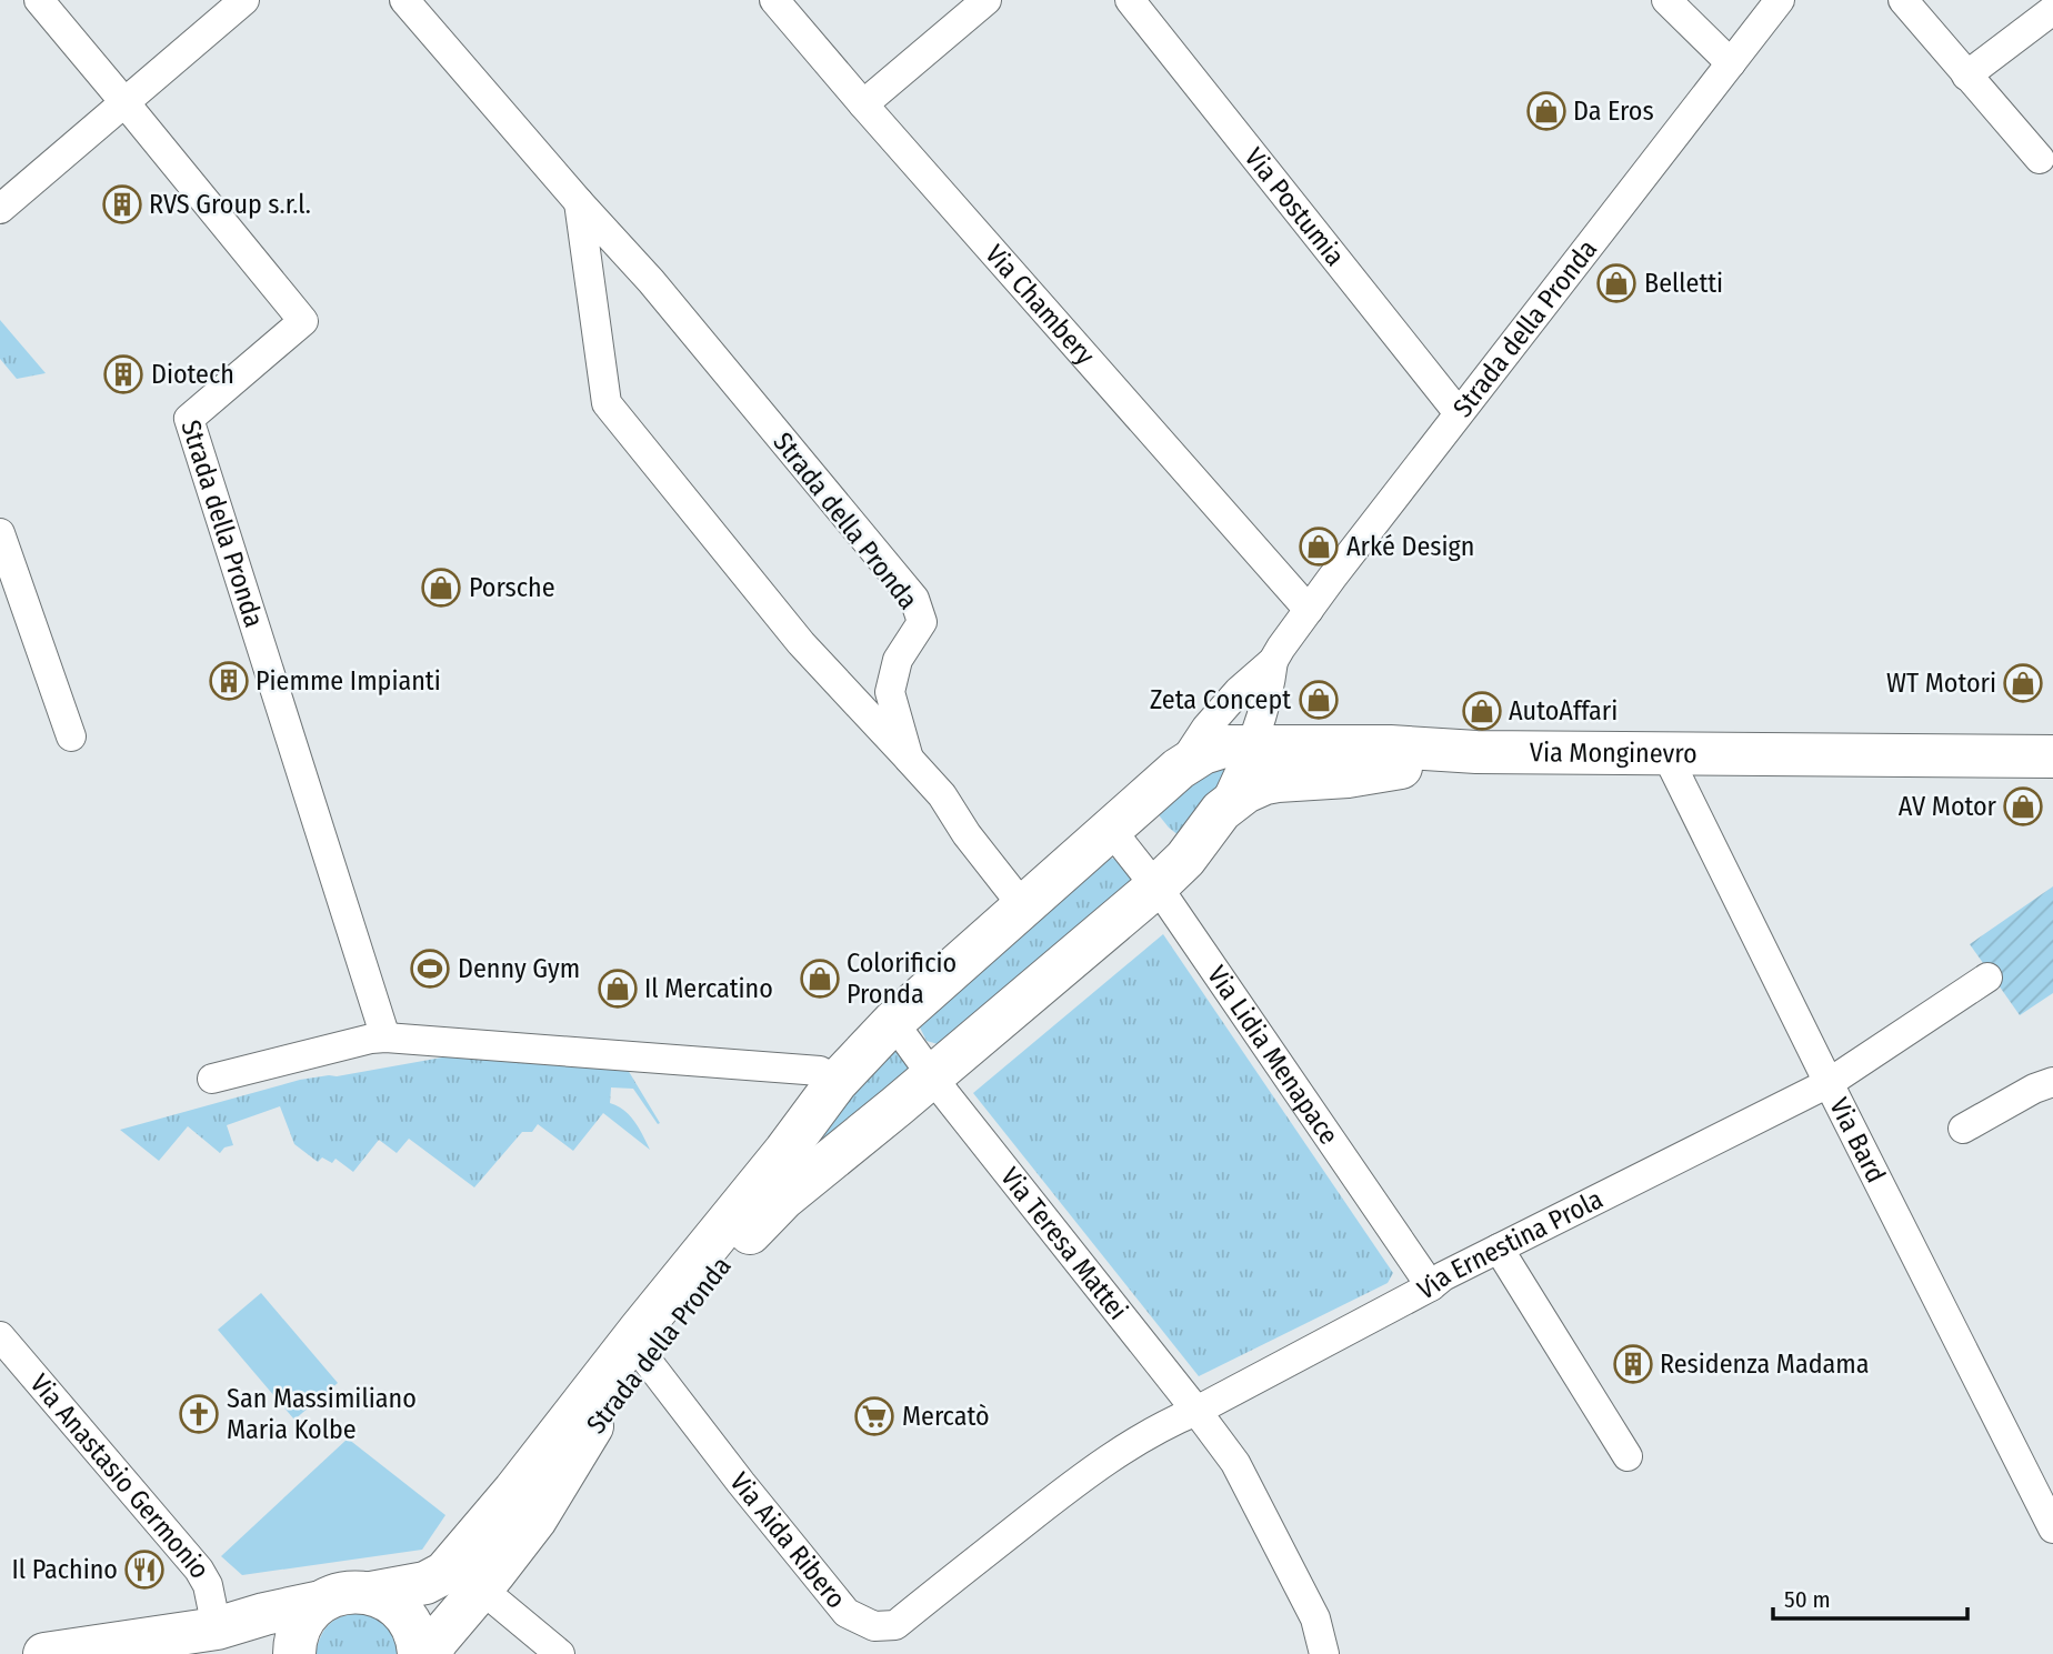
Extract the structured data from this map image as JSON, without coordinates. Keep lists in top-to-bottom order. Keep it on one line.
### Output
{"streets":{"street":["Via Postumia","Via Chambery","Strada della Pronda","Via Monginevro","Via Lidia Menapace","Via Bard","Via Teresa Mattei","Via Ernestina Prola","Via Anastasio Germonio","Via Aida Ribero"]},"crossings":[["Via Postumia","Strada della Pronda"],["Via Chambery","Strada della Pronda"],["Strada della Pronda","Via Monginevro"],["Strada della Pronda","Via Lidia Menapace"],["Strada della Pronda","Via Teresa Mattei"],["Strada della Pronda","Via Anastasio Germonio"],["Strada della Pronda","Via Aida Ribero"],["Via Monginevro","Via Bard"],["Via Lidia Menapace","Via Ernestina Prola"],["Via Bard","Via Ernestina Prola"],["Via Teresa Mattei","Via Ernestina Prola"],["Via Teresa Mattei","Via Aida Ribero"],["Via Ernestina Prola","Via Aida Ribero"]],"places":{"shop":["Da Eros","Belletti","Arké Design","Porsche","WT Motori","Zeta Concept","AutoAffari","AV Motor","Colorificio Pronda","Il Mercatino"],"building":["RVS Group s.r.l.","Diotech","Piemme Impianti","Residenza Madama"],"sports":["Denny Gym"],"church":["San Massimiliano Maria Kolbe"],"supermarket":["Mercatò"],"restaurant":["Il Pachino"]},"scale_bar":"50 m"}
